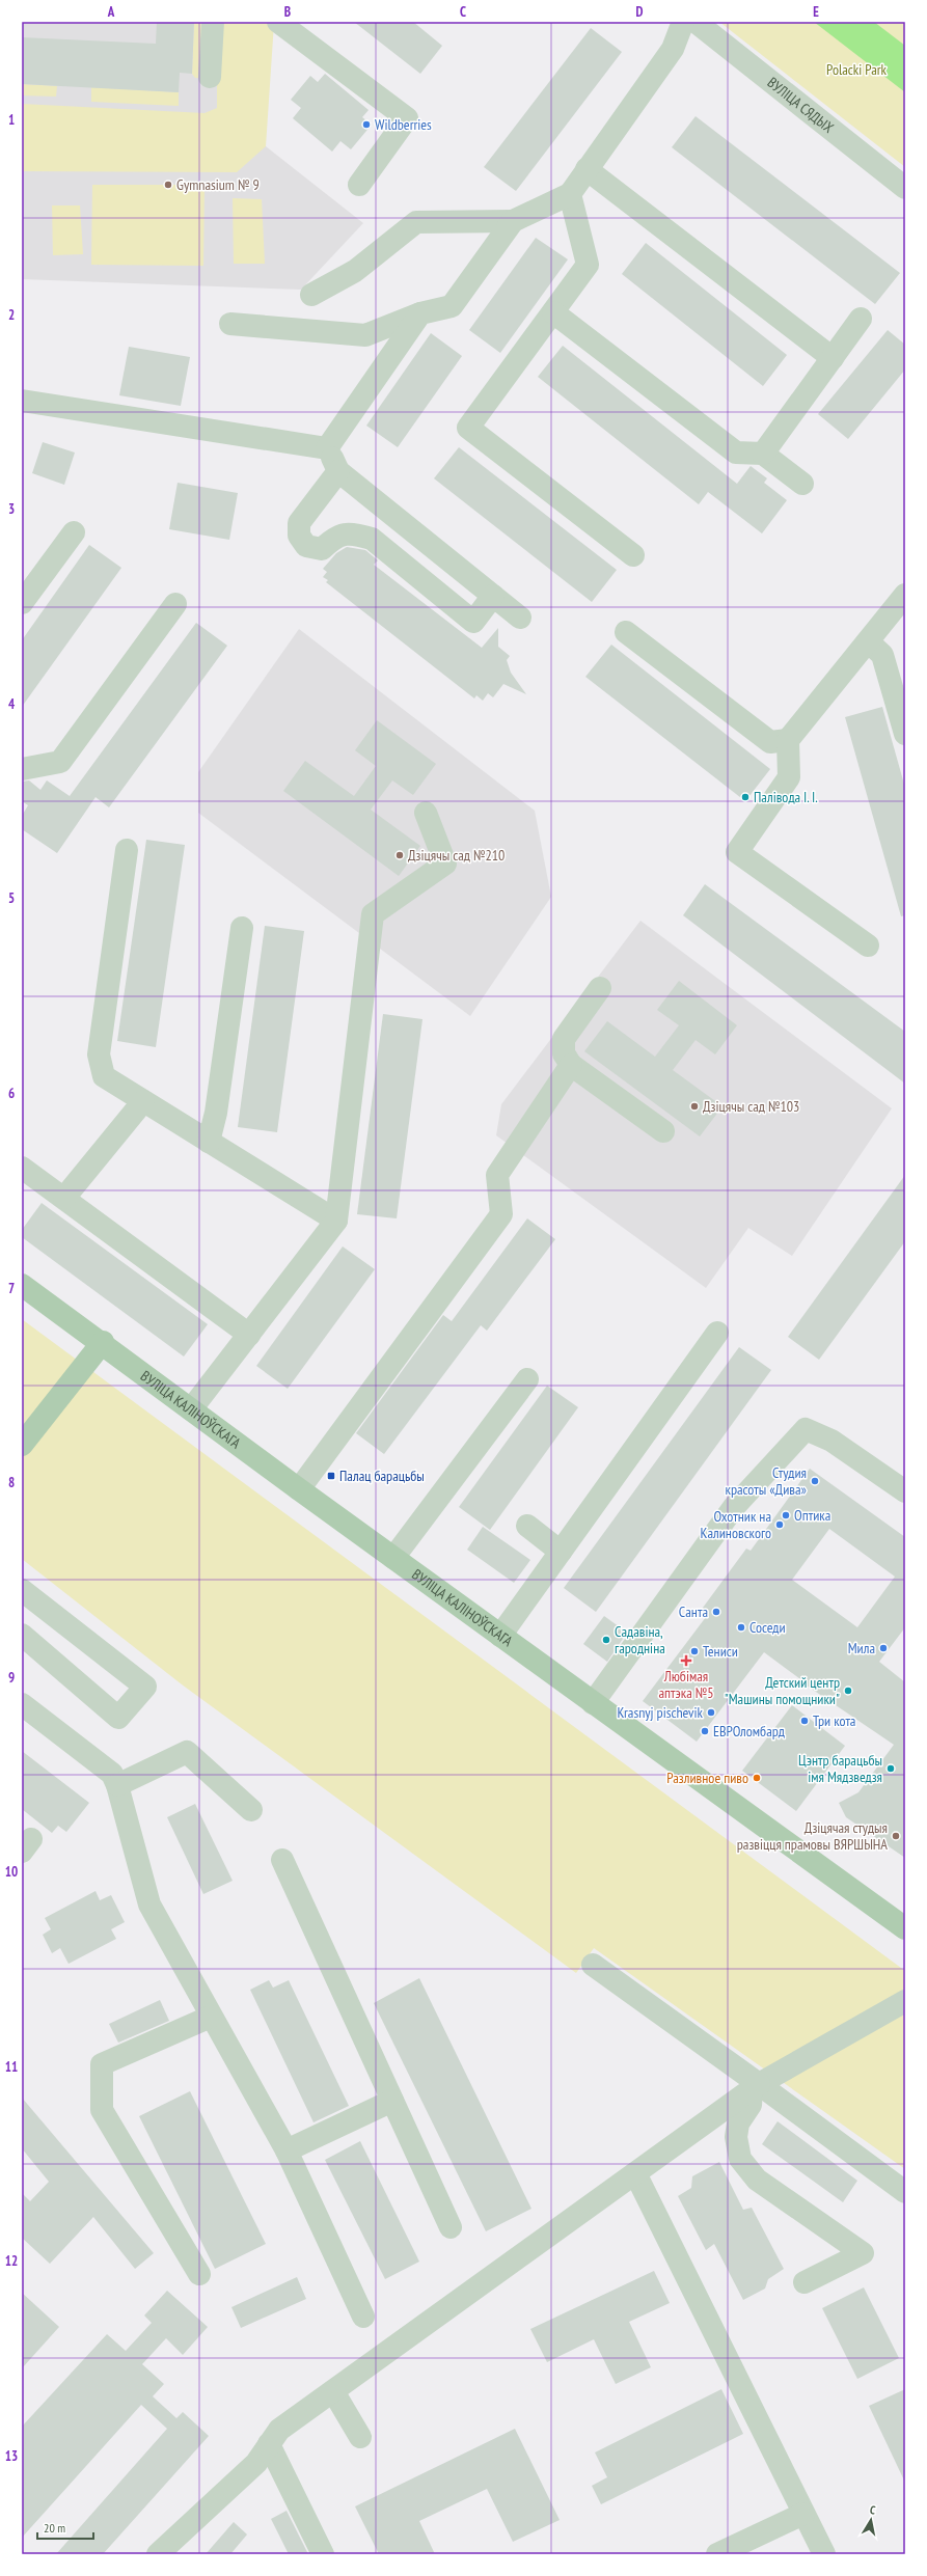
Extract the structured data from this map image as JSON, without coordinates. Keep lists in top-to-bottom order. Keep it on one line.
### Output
{"streets":{"main road":["ВУЛІЦА КАЛІНОЎСКАГА"],"street":["ВУЛІЦА СЯДЫХ"]},"parks":["Polacki Park"],"places":{"other":["Wildberries","Gymnasium № 9","Палівода І. І.","Дзіцячы сад №210","Дзіцячы сад №103","Студия красоты «Дива»","Оптика","Охотник на Калиновского","Санта","Соседи","Садавіна, гародніна","Мила","Тениси","Детский центр \"Машины помощники\"","Krasnyj pischevik","Три кота","ЕВРОломбард","Цэнтр барацьбы імя Мядзведзя","Разливное пиво","Дзіцячая студыя развіцця прамовы ВЯРШЫНА"],"transit":["Палац барацьбы"],"health":["Любімая аптэка №5"]},"scale_bar":"20 m","north":"top","grid":{"columns":["A","B","C","D","E"],"rows":["1","2","3","4","5","6","7","8","9","10","11","12","13"]}}
